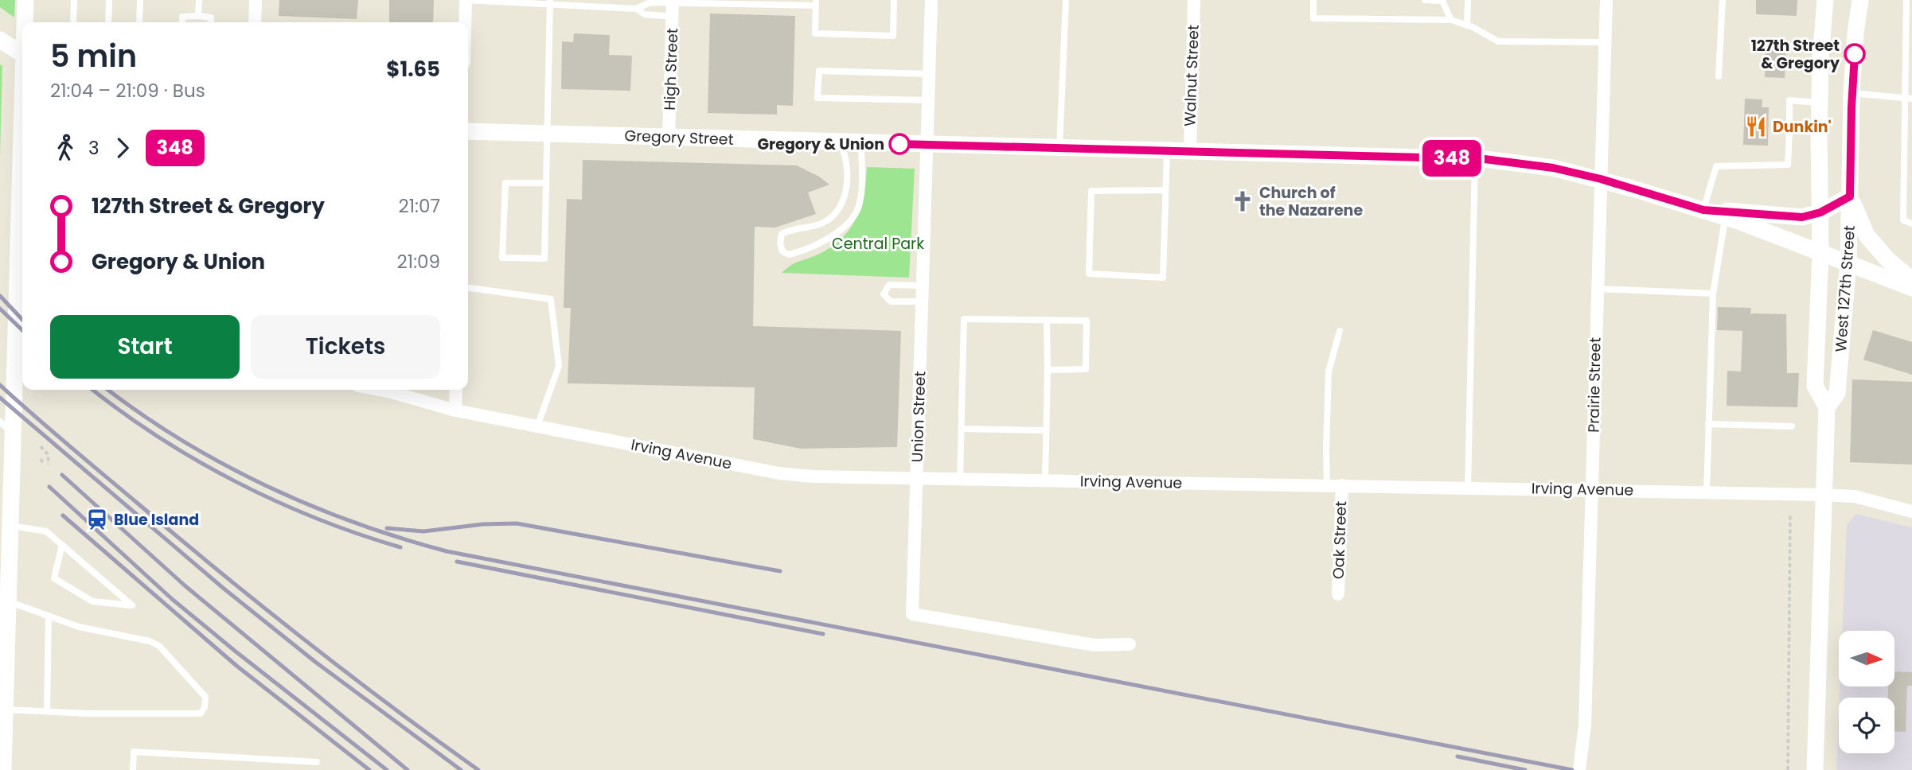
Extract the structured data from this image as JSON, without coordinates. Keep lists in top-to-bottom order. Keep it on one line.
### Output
{"streets":{"main road":["Gregory Street","West 127th Street"],"street":["High Street","Walnut Street","Prairie Street","Union Street","Irving Avenue","Oak Street"]},"crossings":[["High Street","Gregory Street"],["Walnut Street","Gregory Street"],["Gregory Street","West 127th Street"],["Gregory Street","Prairie Street"],["Gregory Street","Union Street"],["West 127th Street","Irving Avenue"],["Prairie Street","Irving Avenue"],["Union Street","Irving Avenue"],["Irving Avenue","Oak Street"]],"parks":["Central Park"],"places":{"other":["127th Street & Gregory","Gregory & Union"],"restaurant":["Dunkin'"],"church":["Church of the Nazarene"],"station":["Blue Island"]},"lines":["bus line 348"],"north":"right","page":{"on_map":"348","heading":["5 min","21:04 – 21:09 · Bus","$1.65"],"legs":["3","348"],"list":[{"name":"127th Street & Gregory","value":"21:07"},{"name":"Gregory & Union","value":"21:09"}],"buttons":["Start","Tickets"]}}
